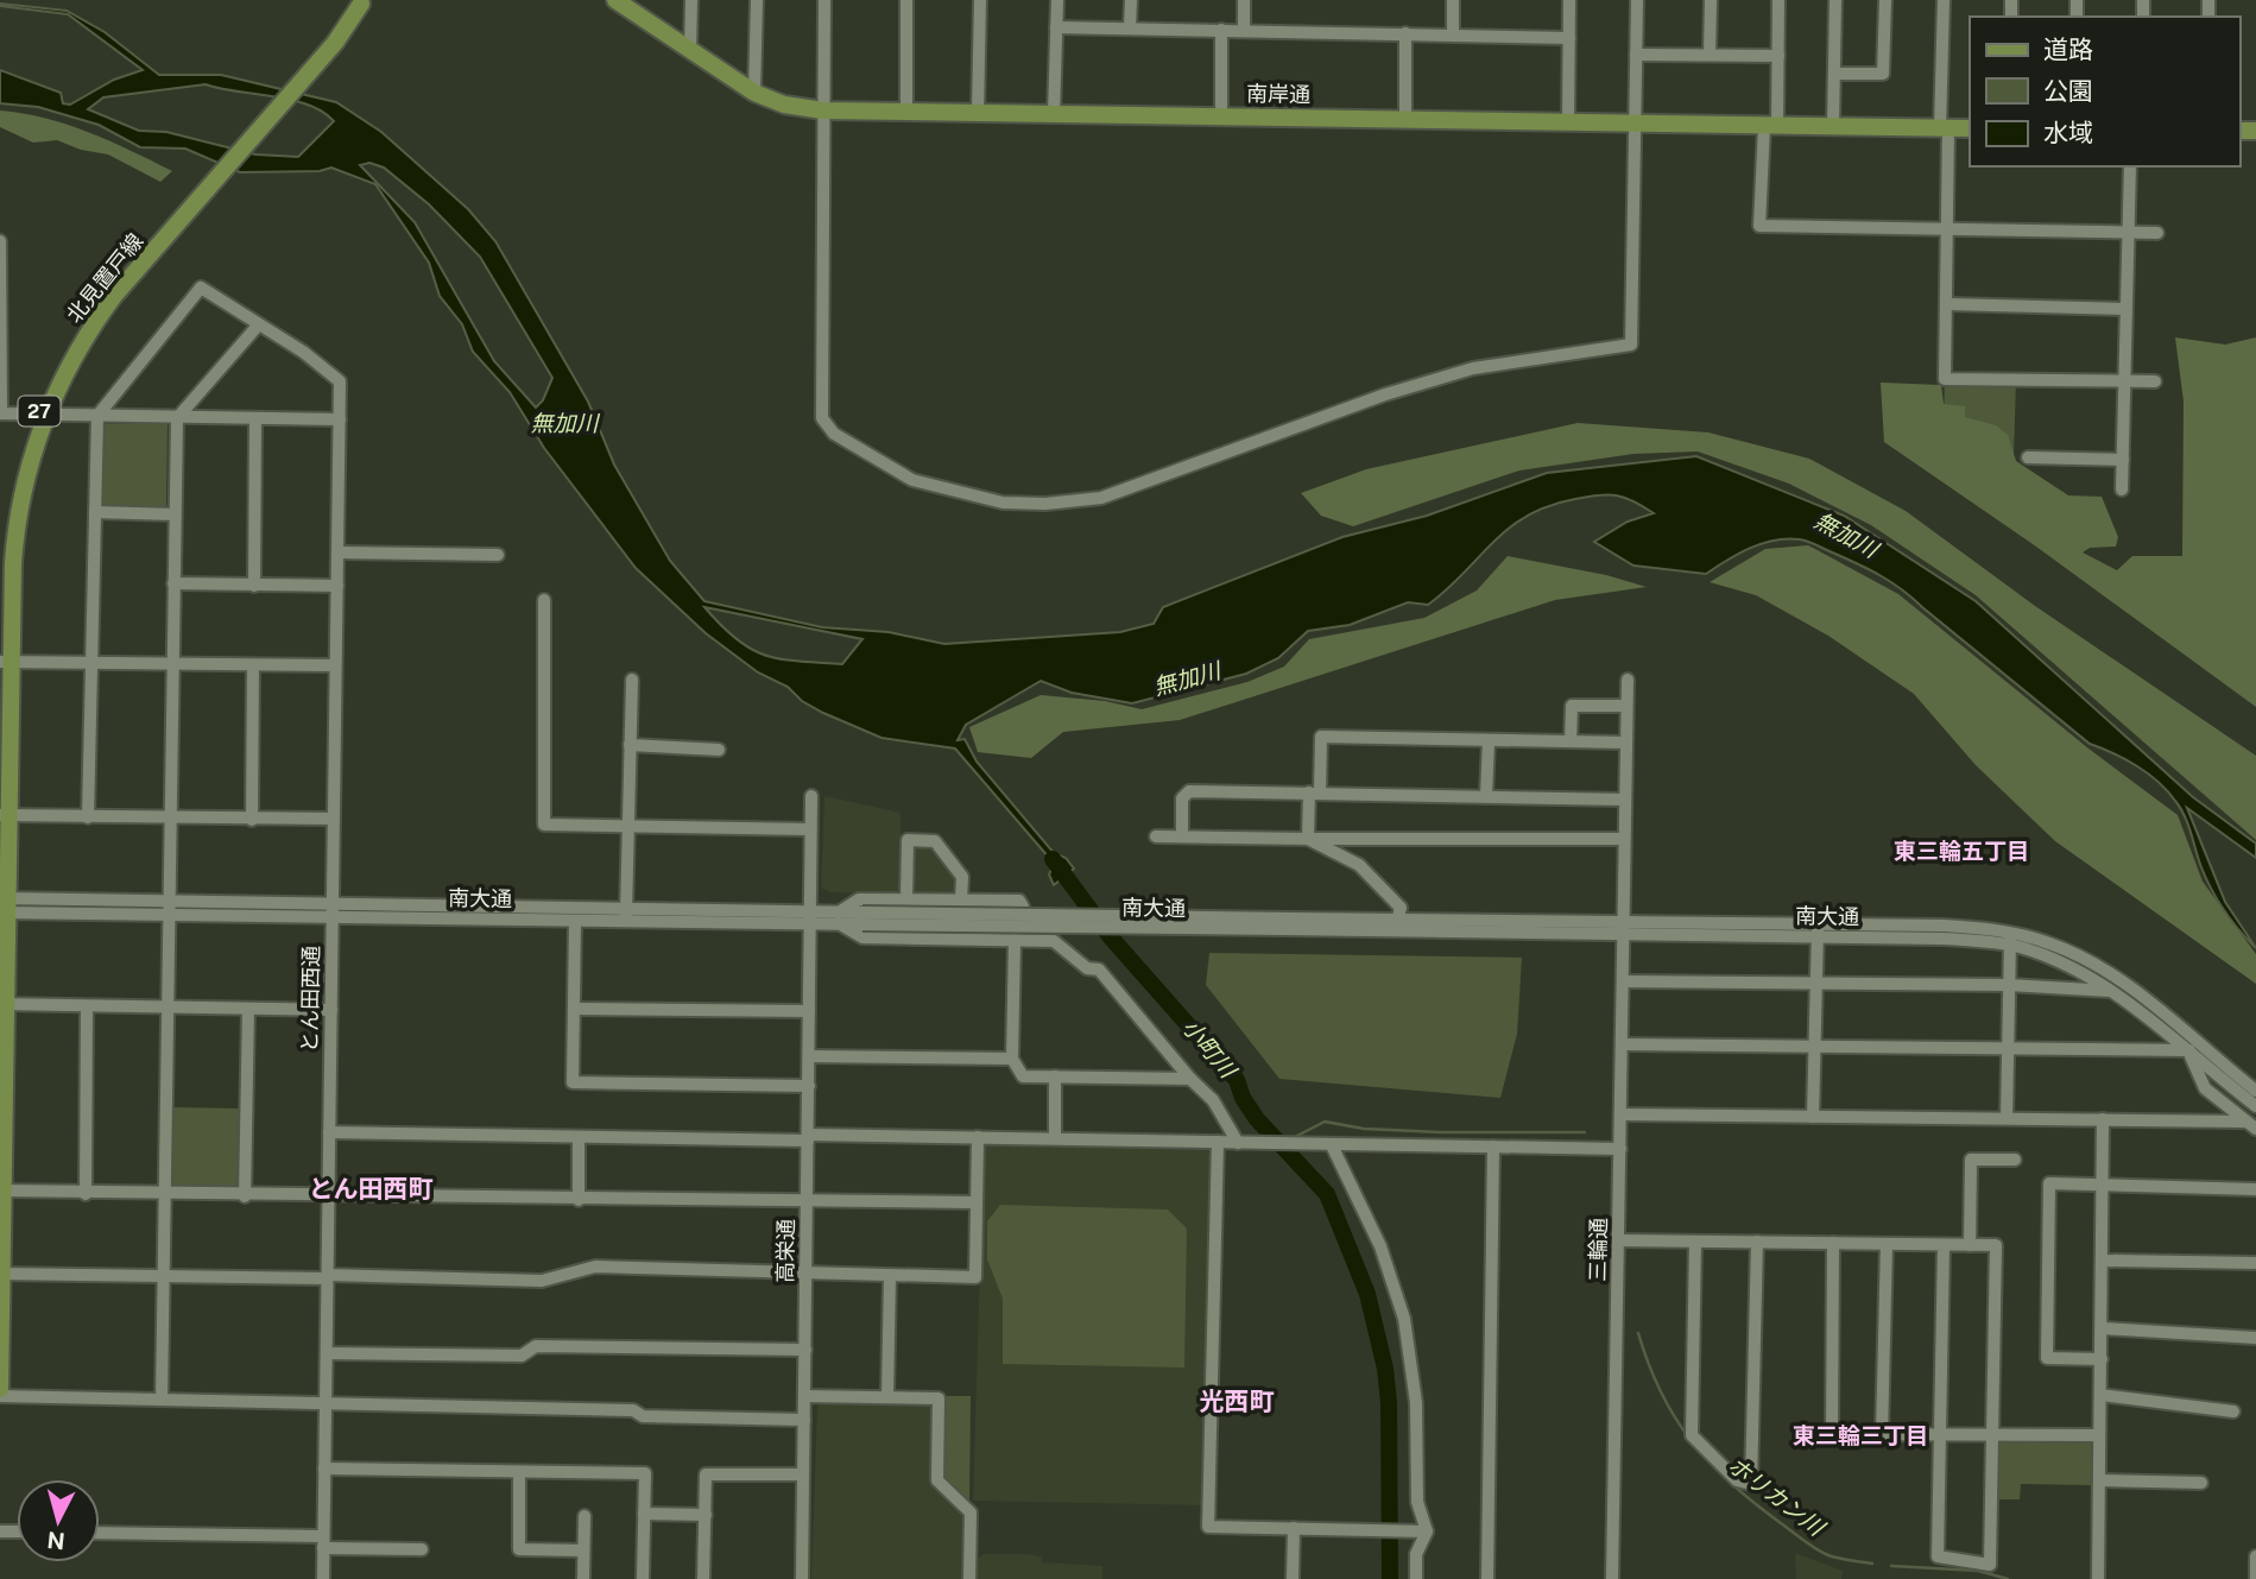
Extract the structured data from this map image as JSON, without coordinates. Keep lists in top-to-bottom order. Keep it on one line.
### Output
{"streets":{"main road":["南岸通","北見置戸線","27"],"street":["南大通","とん田西通","三輪通","高栄通"]},"crossings":[["北見置戸線","南大通"],["南大通","とん田西通"],["南大通","三輪通"],["南大通","高栄通"]],"districts":["東三輪五丁目","とん田西町","光西町","東三輪三丁目"],"water":["無加川","小町川","ホリカン川"],"legend":["道路","公園","水域"],"north":"bottom"}
